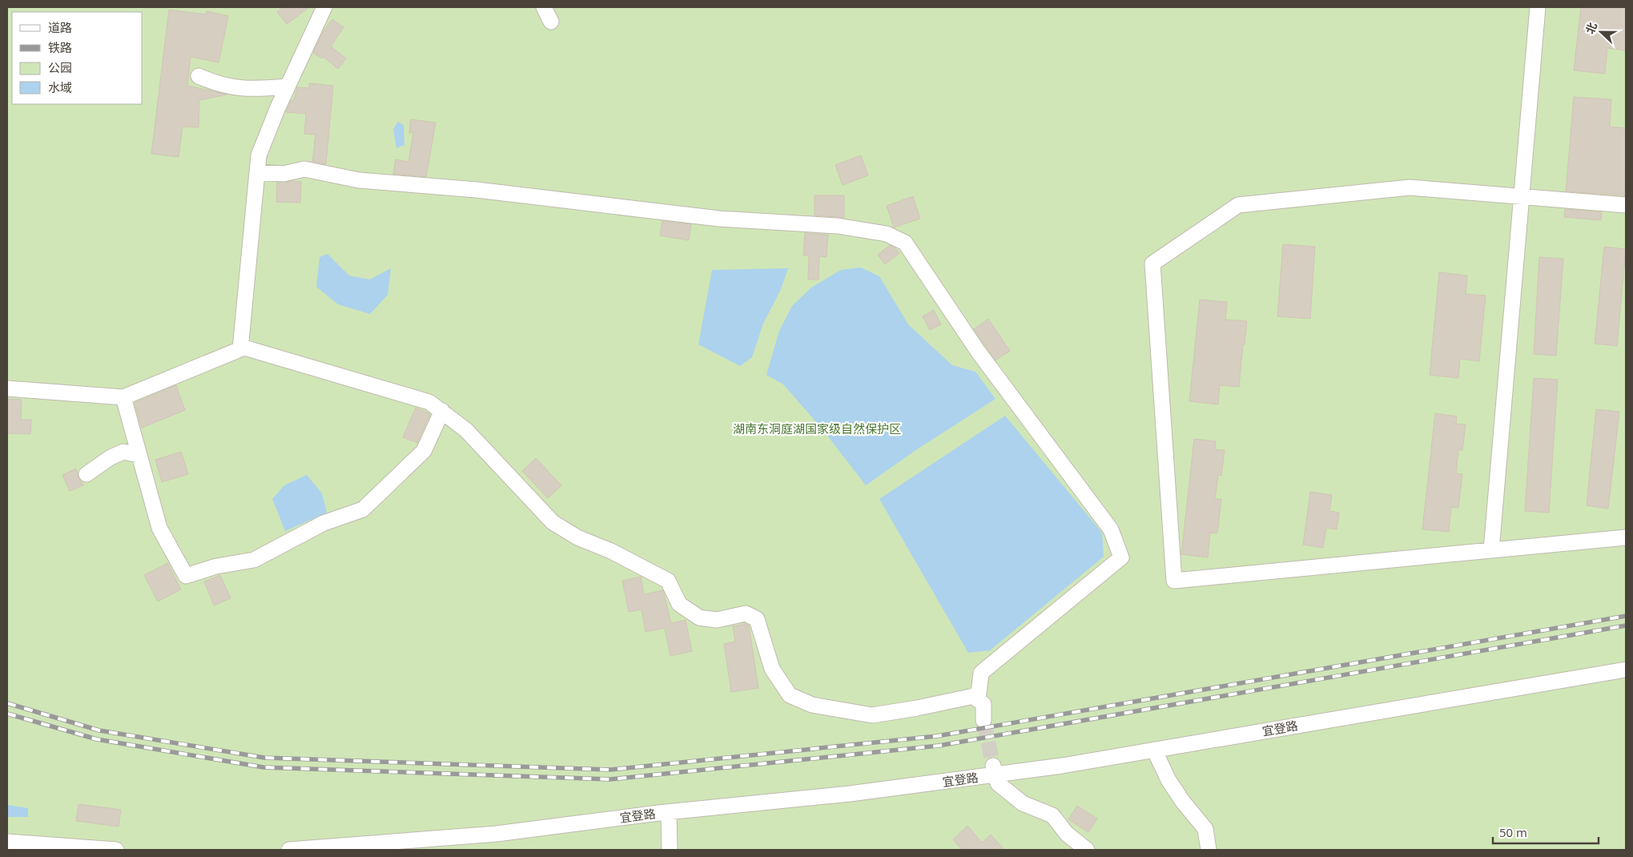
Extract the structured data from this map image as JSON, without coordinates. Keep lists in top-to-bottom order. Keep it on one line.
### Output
{"streets":{"street":["宜登路"]},"parks":["湖南东洞庭湖国家级自然保护区"],"legend":["道路","铁路","公园","水域"],"scale_bar":"50 m","north":"left"}
